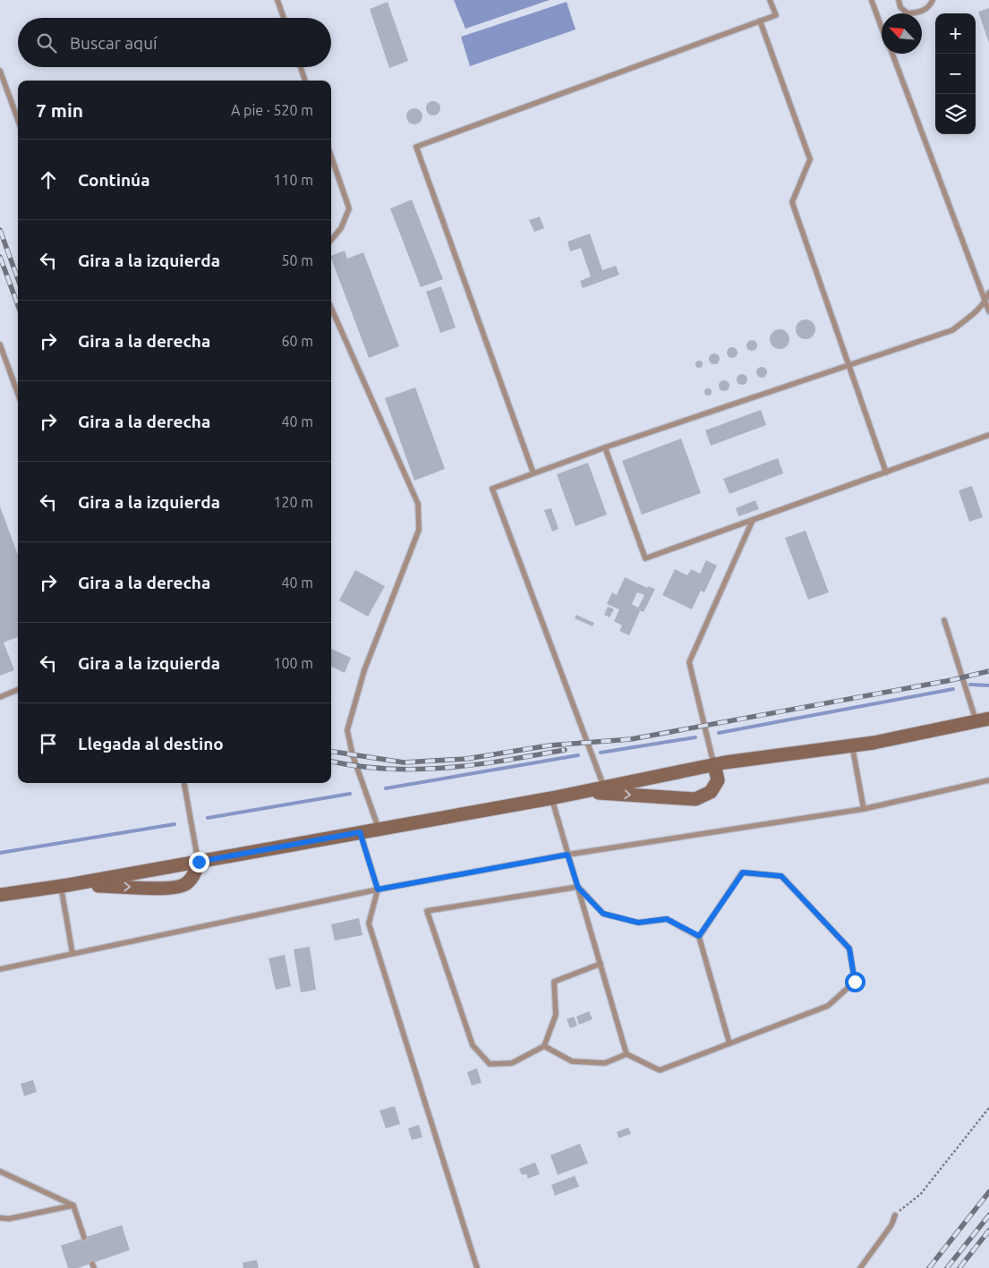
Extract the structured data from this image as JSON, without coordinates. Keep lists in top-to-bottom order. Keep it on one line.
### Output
{"north":"top left","page":{"map_buttons":["+","−"],"search":"Buscar aquí","heading":["7 min","A pie · 520 m"],"list":[["Continúa","110 m"],["Gira a la izquierda","50 m"],["Gira a la derecha","60 m"],["Gira a la derecha","40 m"],["Gira a la izquierda","120 m"],["Gira a la derecha","40 m"],["Gira a la izquierda","100 m"],"Llegada al destino"]}}
